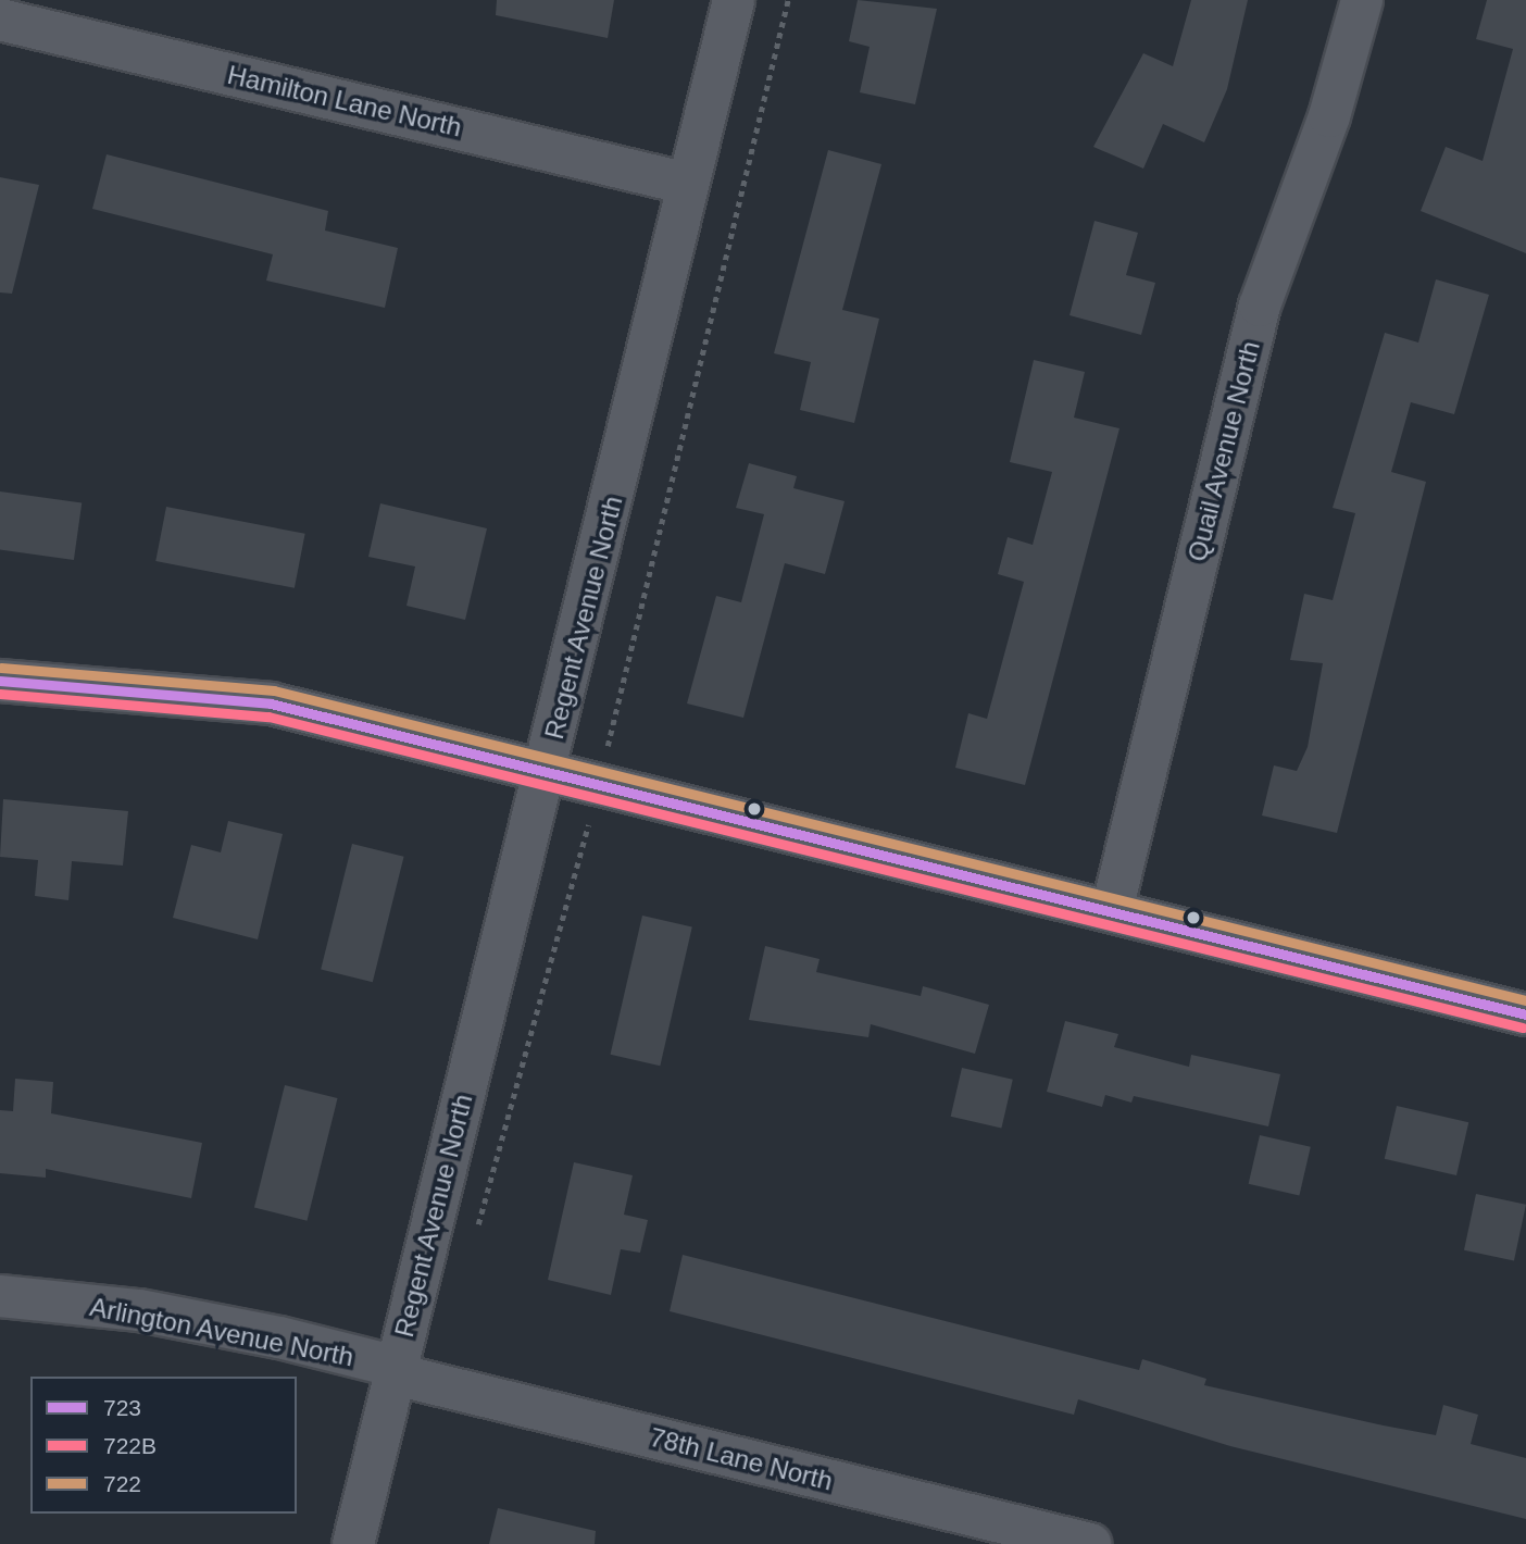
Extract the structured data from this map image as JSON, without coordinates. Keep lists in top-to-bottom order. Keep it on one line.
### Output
{"streets":{"street":["Hamilton Lane North","Quail Avenue North","Regent Avenue North","Arlington Avenue North","78th Lane North"]},"crossings":[["Hamilton Lane North","Regent Avenue North"],["Regent Avenue North","Arlington Avenue North"],["Regent Avenue North","78th Lane North"],["Arlington Avenue North","78th Lane North"]],"lines":["transit line 722","transit line 723","transit line 722B"],"legend":["723","722B","722"]}
